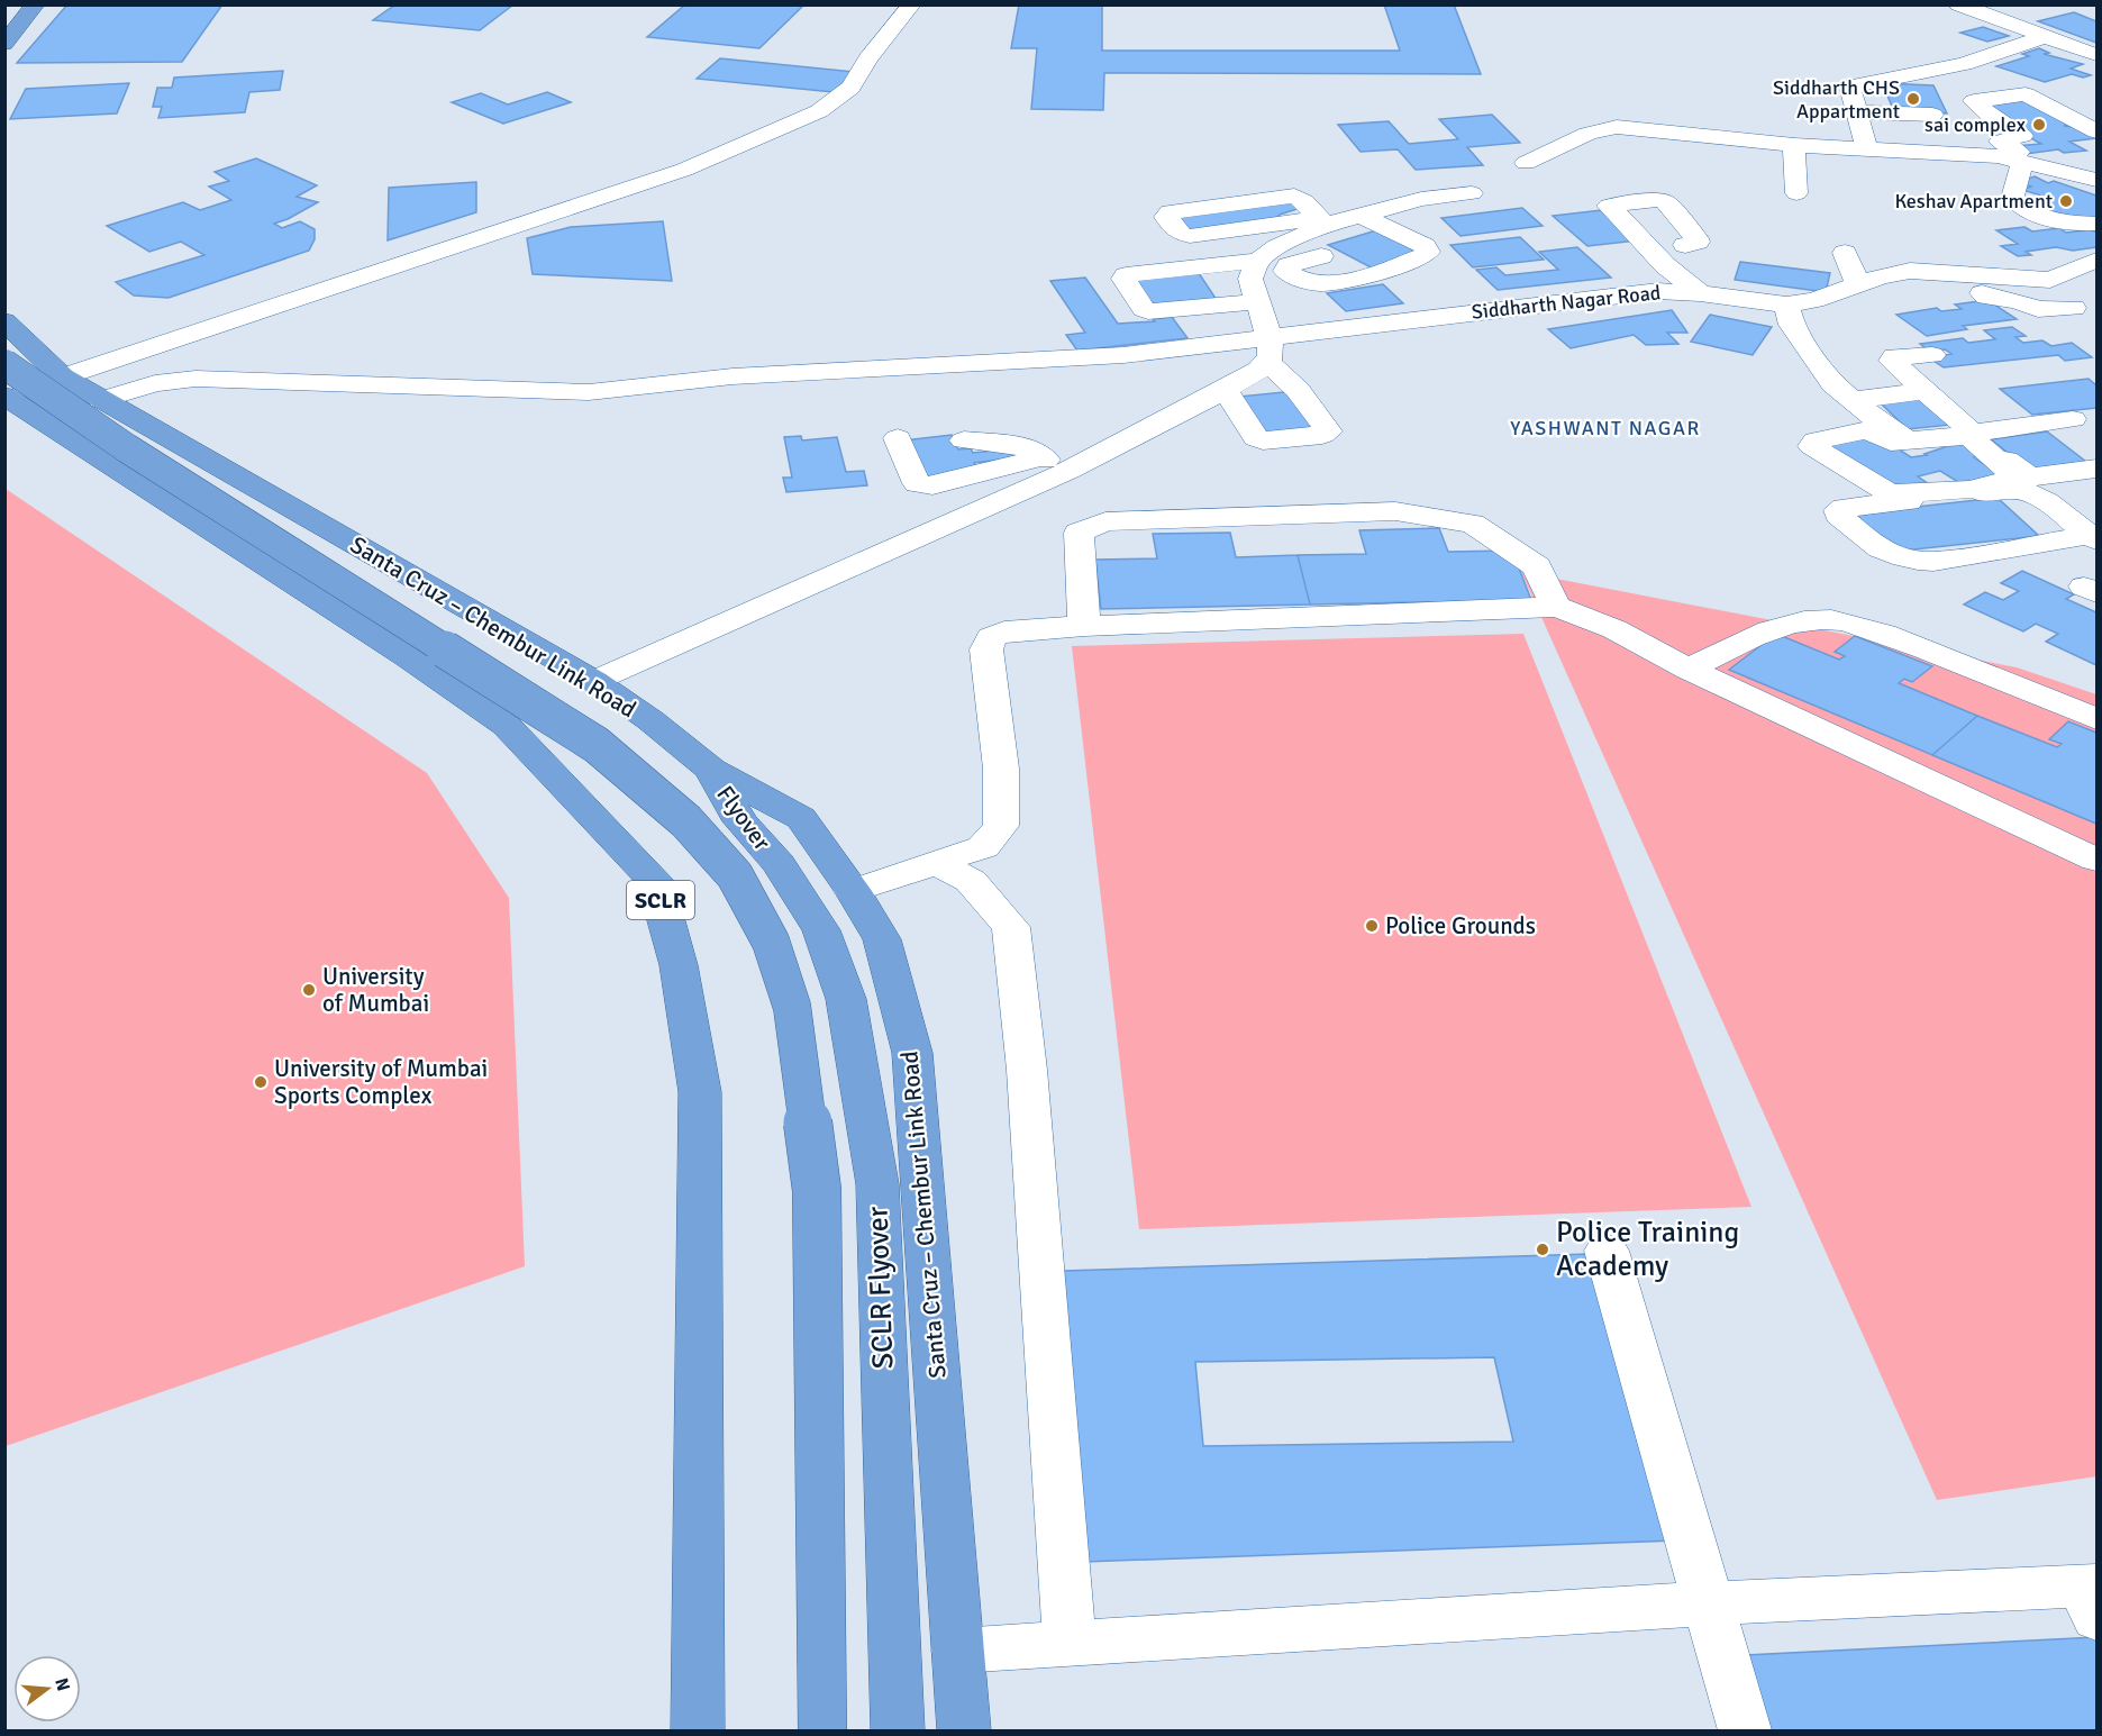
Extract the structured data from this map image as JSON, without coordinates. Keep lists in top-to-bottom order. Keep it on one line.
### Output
{"streets":{"highway":["Santa Cruz – Chembur Link Road","Flyover","SCLR","SCLR Flyover"],"street":["Siddharth Nagar Road"]},"crossings":[["Siddharth Nagar Road","Santa Cruz – Chembur Link Road"],["Santa Cruz – Chembur Link Road","Flyover"],["Flyover","SCLR Flyover"]],"districts":["YASHWANT NAGAR"],"places":["Siddharth CHS Appartment","sai complex","Keshav Apartment","Police Grounds","University of Mumbai","University of Mumbai Sports Complex","Police Training Academy"],"north":"right"}
